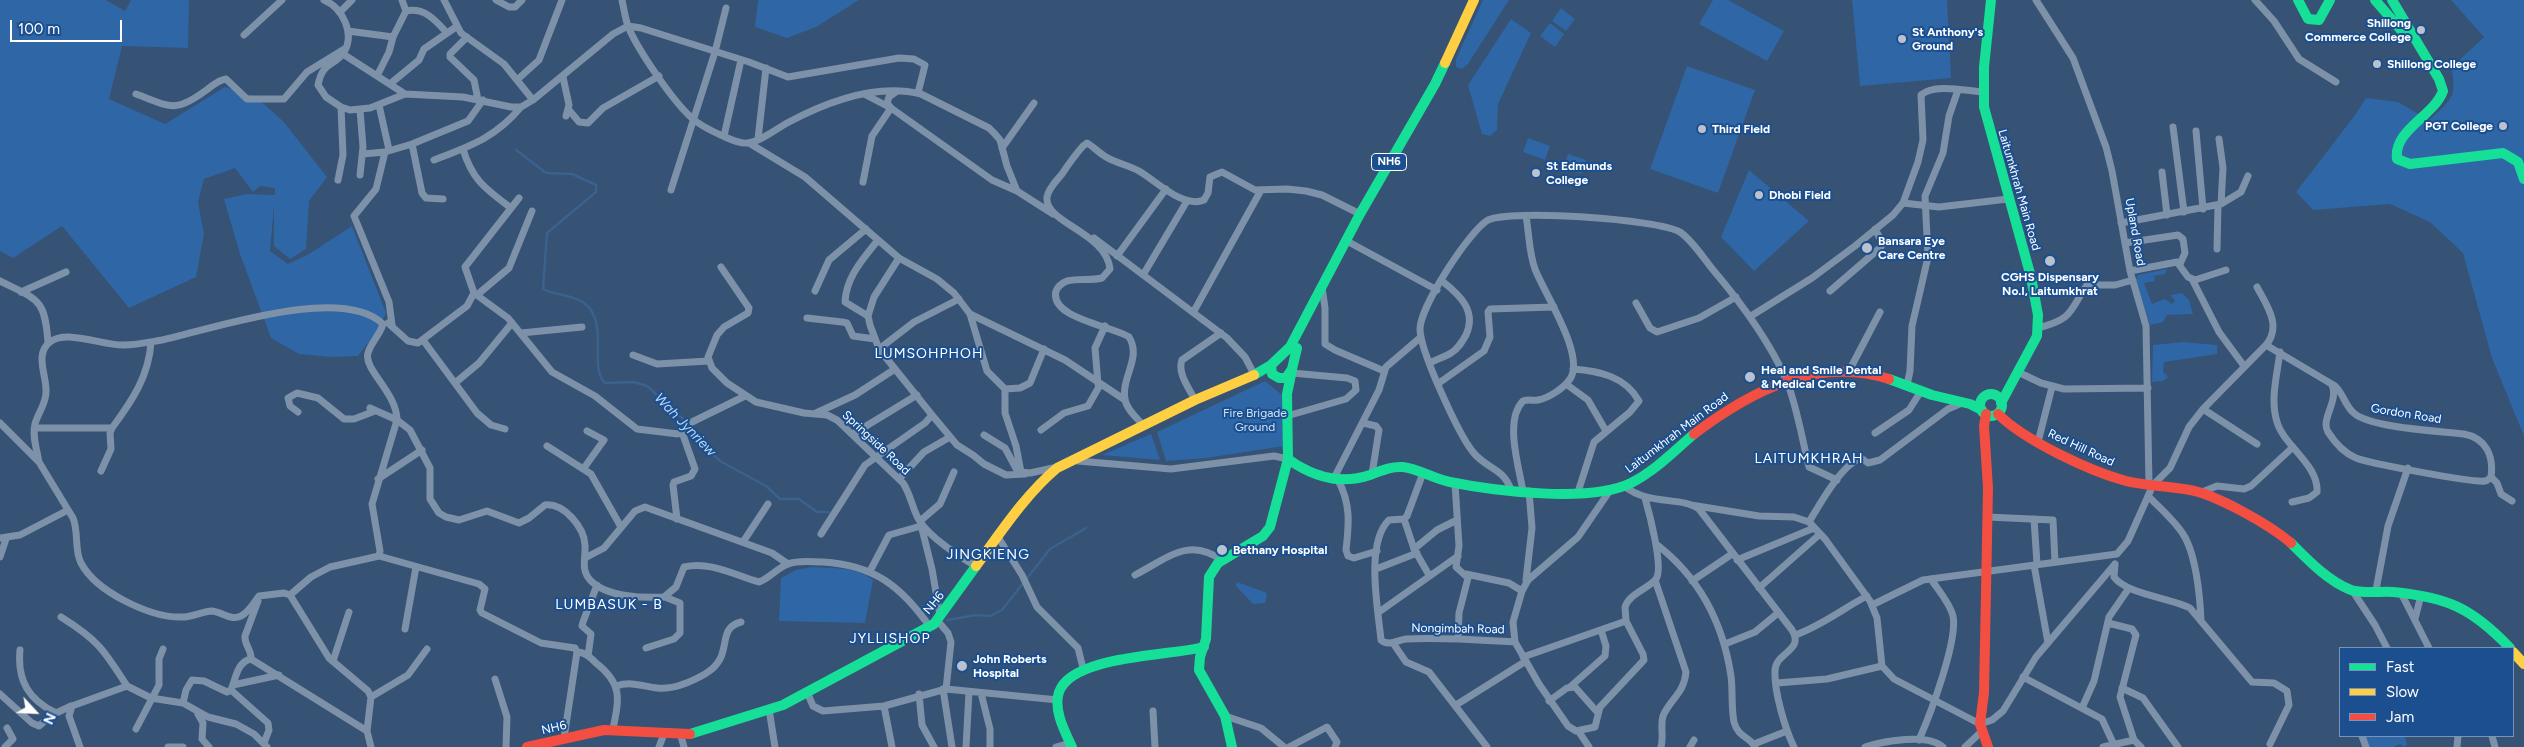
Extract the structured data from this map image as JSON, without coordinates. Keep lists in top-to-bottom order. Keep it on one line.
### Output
{"streets":{"main road":["NH6","Laitumkhrah Main Road","Red Hill Road"],"street":["Upland Road","Gordon Road","Springside Road","Nongimbah Road"]},"crossings":[["NH6","Springside Road"],["Laitumkhrah Main Road","Red Hill Road"],["Upland Road","Red Hill Road"]],"districts":["LUMSOHPHOH","LAITUMKHRAH","JINGKIENG","LUMBASUK - B","JYLLISHOP"],"water":["Wah Jynriew"],"parks":["Fire Brigade Ground"],"places":["Shillong Commerce College","St Anthony's Ground","Shillong College","PGT College","Third Field","St Edmunds College","Dhobi Field","Bansara Eye Care Centre","CGHS Dispensary No.I, Laitumkhrat","Heal and Smile Dental & Medical Centre","Bethany Hospital","John Roberts Hospital"],"legend":["Fast","Slow","Jam"],"scale_bar":"100 m","north":"bottom right"}
